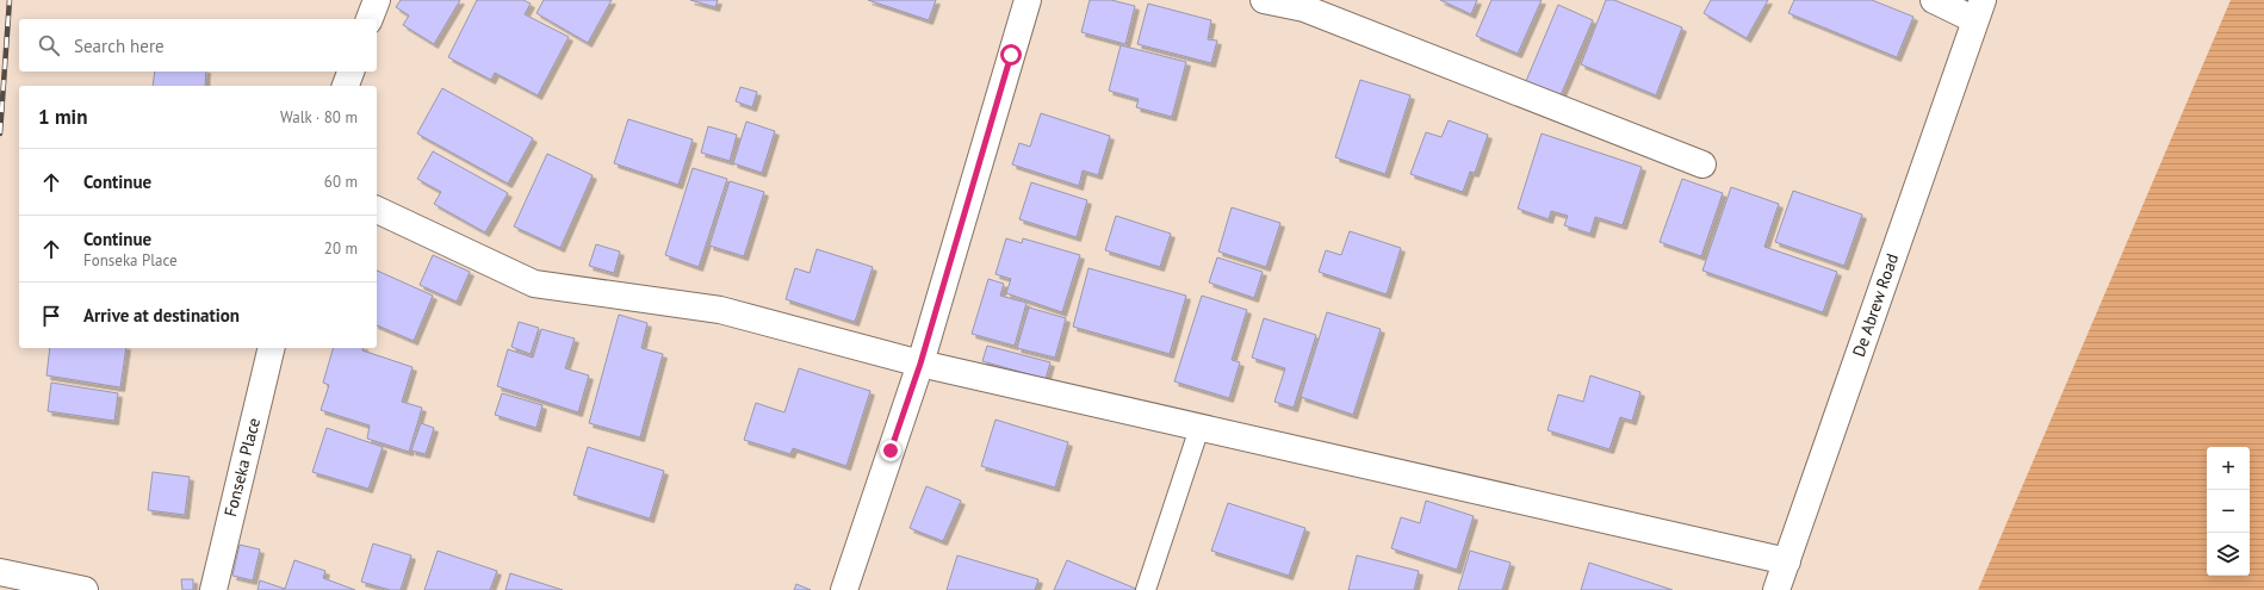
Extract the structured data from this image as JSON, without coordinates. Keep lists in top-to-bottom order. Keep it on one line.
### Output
{"streets":{"street":["De Abrew Road","Fonseka Place"]},"page":{"search":"Search here","heading":["1 min","Walk · 80 m"],"list":[["Continue","60 m"],["Continue","Fonseka Place","20 m"],"Arrive at destination"],"map_buttons":["+","−"]}}
